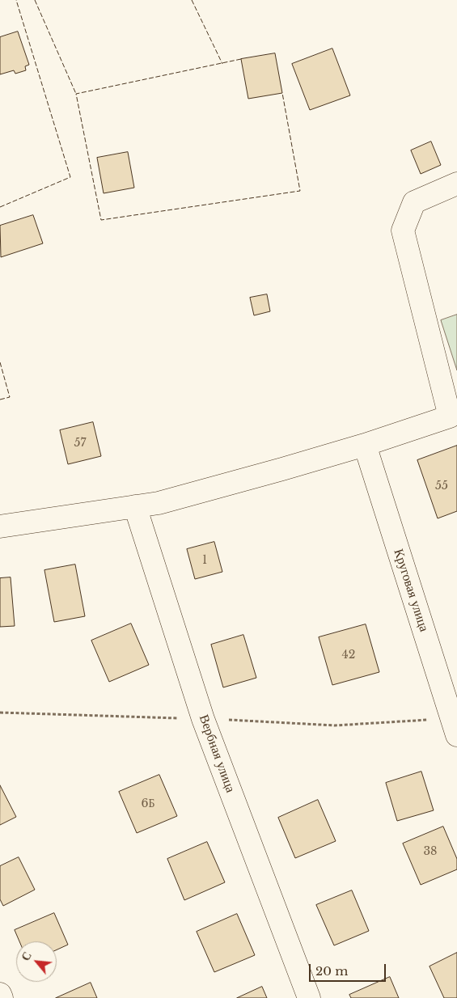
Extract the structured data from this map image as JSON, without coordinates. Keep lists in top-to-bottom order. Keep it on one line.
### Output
{"streets":{"street":["Круговая улица","Вербная улица"]},"house_numbers":["57","55","1","42","6Б","38"],"scale_bar":"20 m","north":"top left"}
